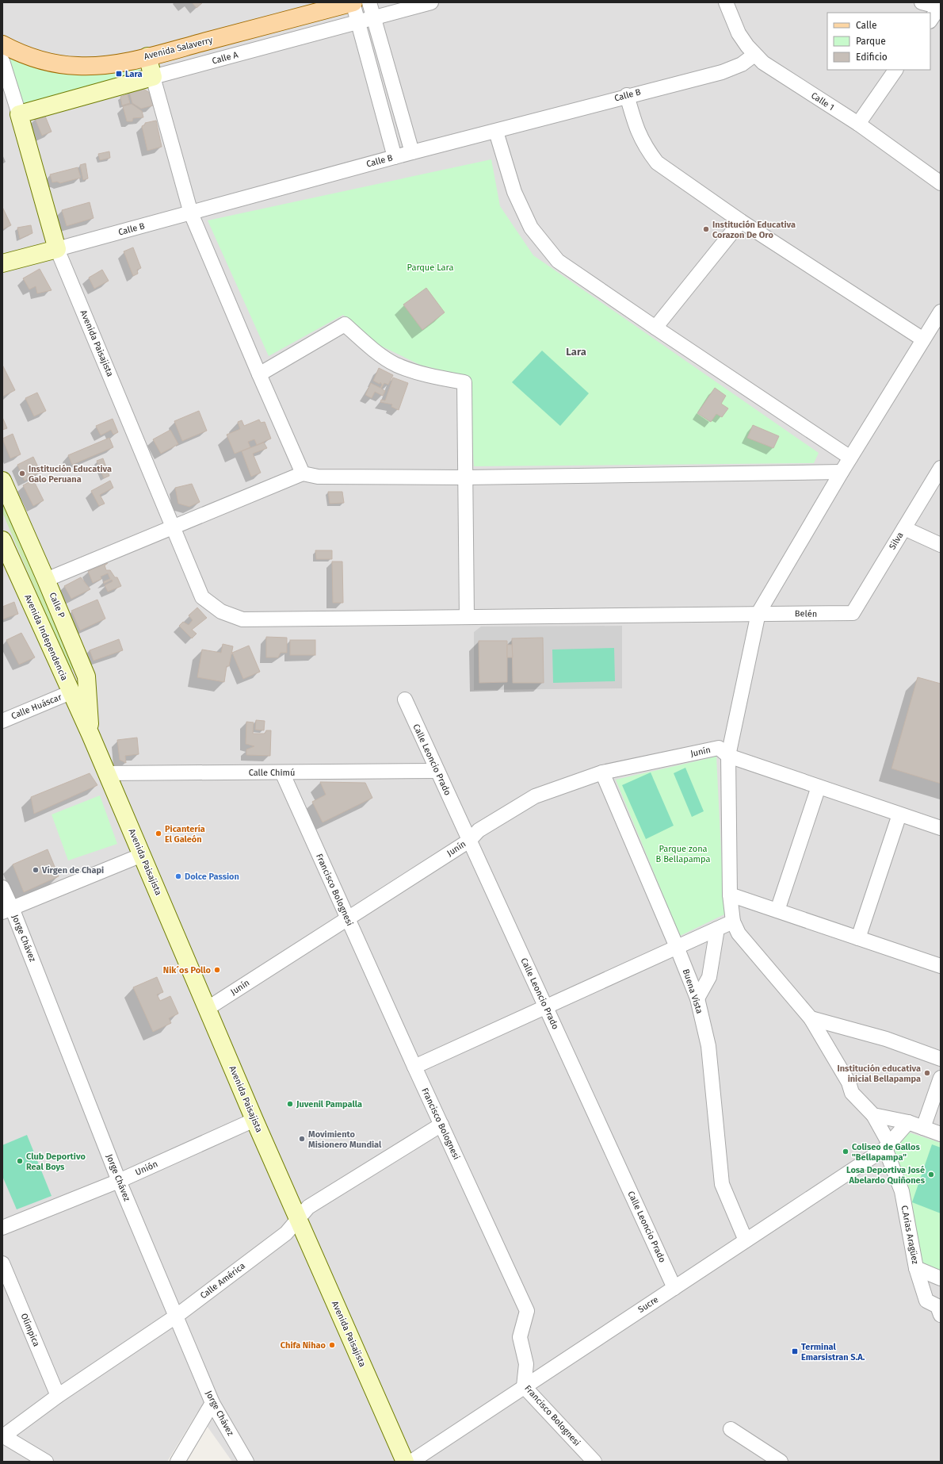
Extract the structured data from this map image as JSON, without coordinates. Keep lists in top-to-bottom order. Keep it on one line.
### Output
{"streets":{"main road":["Avenida Salaverry","Calle A","Calle B","Avenida Paisajista","Calle P","Avenida Independencia"],"street":["Calle 1","Silva","Belén","Calle Huáscar","Junín","Calle Leoncio Prado","Calle Chimú","Francisco Bolognesi","Jorge Chávez","Buena Vista","Unión","C.Arias Aragüez","Calle América","Sucre","Olímpica"]},"crossings":[["Calle A","Avenida Paisajista"],["Calle B","Calle 1"],["Calle B","Avenida Paisajista"],["Avenida Paisajista","Calle P"],["Avenida Paisajista","Belén"],["Avenida Paisajista","Avenida Independencia"],["Avenida Paisajista","Junín"],["Avenida Paisajista","Calle Chimú"],["Avenida Paisajista","Unión"],["Avenida Paisajista","Calle América"],["Silva","Belén"],["Calle P","Avenida Independencia"],["Avenida Independencia","Calle Huáscar"],["Junín","Calle Leoncio Prado"],["Junín","Francisco Bolognesi"],["Junín","Buena Vista"],["Calle Leoncio Prado","Calle Chimú"],["Calle Leoncio Prado","Sucre"],["Calle Chimú","Francisco Bolognesi"],["Francisco Bolognesi","Calle América"],["Francisco Bolognesi","Sucre"],["Jorge Chávez","Unión"],["Jorge Chávez","Calle América"],["Buena Vista","Sucre"],["C.Arias Aragüez","Sucre"],["Calle América","Olímpica"]],"districts":["Lara"],"parks":["Parque Lara","Parque zona B Bellapampa"],"places":{"transit":["Lara","Terminal Emarsistran S.A."],"other":["Institución Educativa Corazon De Oro","Institución Educativa Galo Peruana","Picantería El Galeón","Vírgen de Chapi","Dolce Passion","Nik´os Pollo","Institución educativa inicial Bellapampa","Juvenil Pampalla","Movimiento Misionero Mundial","Coliseo de Gallos \"Bellapampa\"","Club Deportivo Real Boys","Losa Deportiva José Abelardo Quiñones","Chifa Nihao"]},"legend":["Calle","Parque","Edificio"]}
